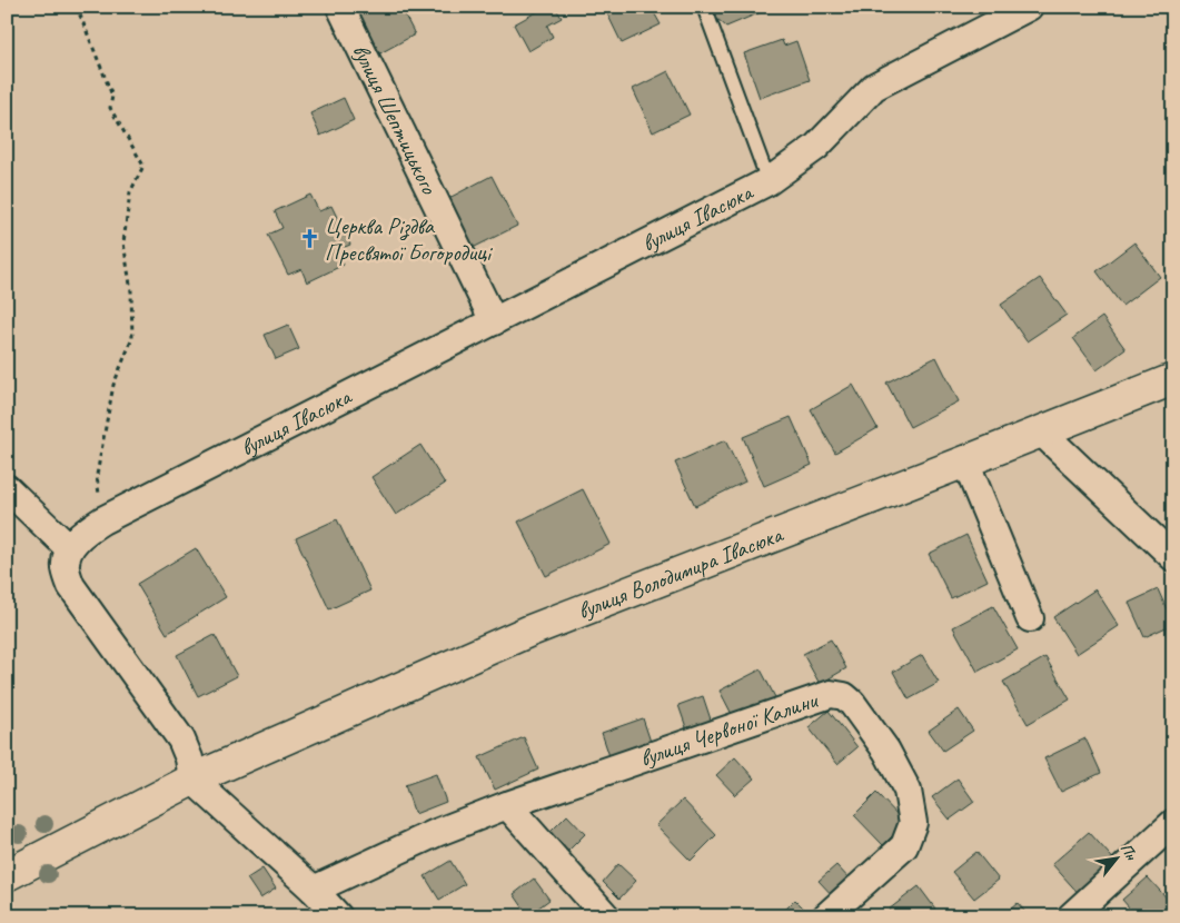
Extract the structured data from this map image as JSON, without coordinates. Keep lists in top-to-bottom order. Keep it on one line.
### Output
{"streets":{"street":["вулиця Шептицького","вулиця Івасюка","вулиця Володимира Івасюка","вулиця Червоної Калини"]},"crossings":[["вулиця Шептицького","вулиця Івасюка"]],"places":{"church":["Церква Різдва Пресвятої Богородиці"]},"north":"top right"}
